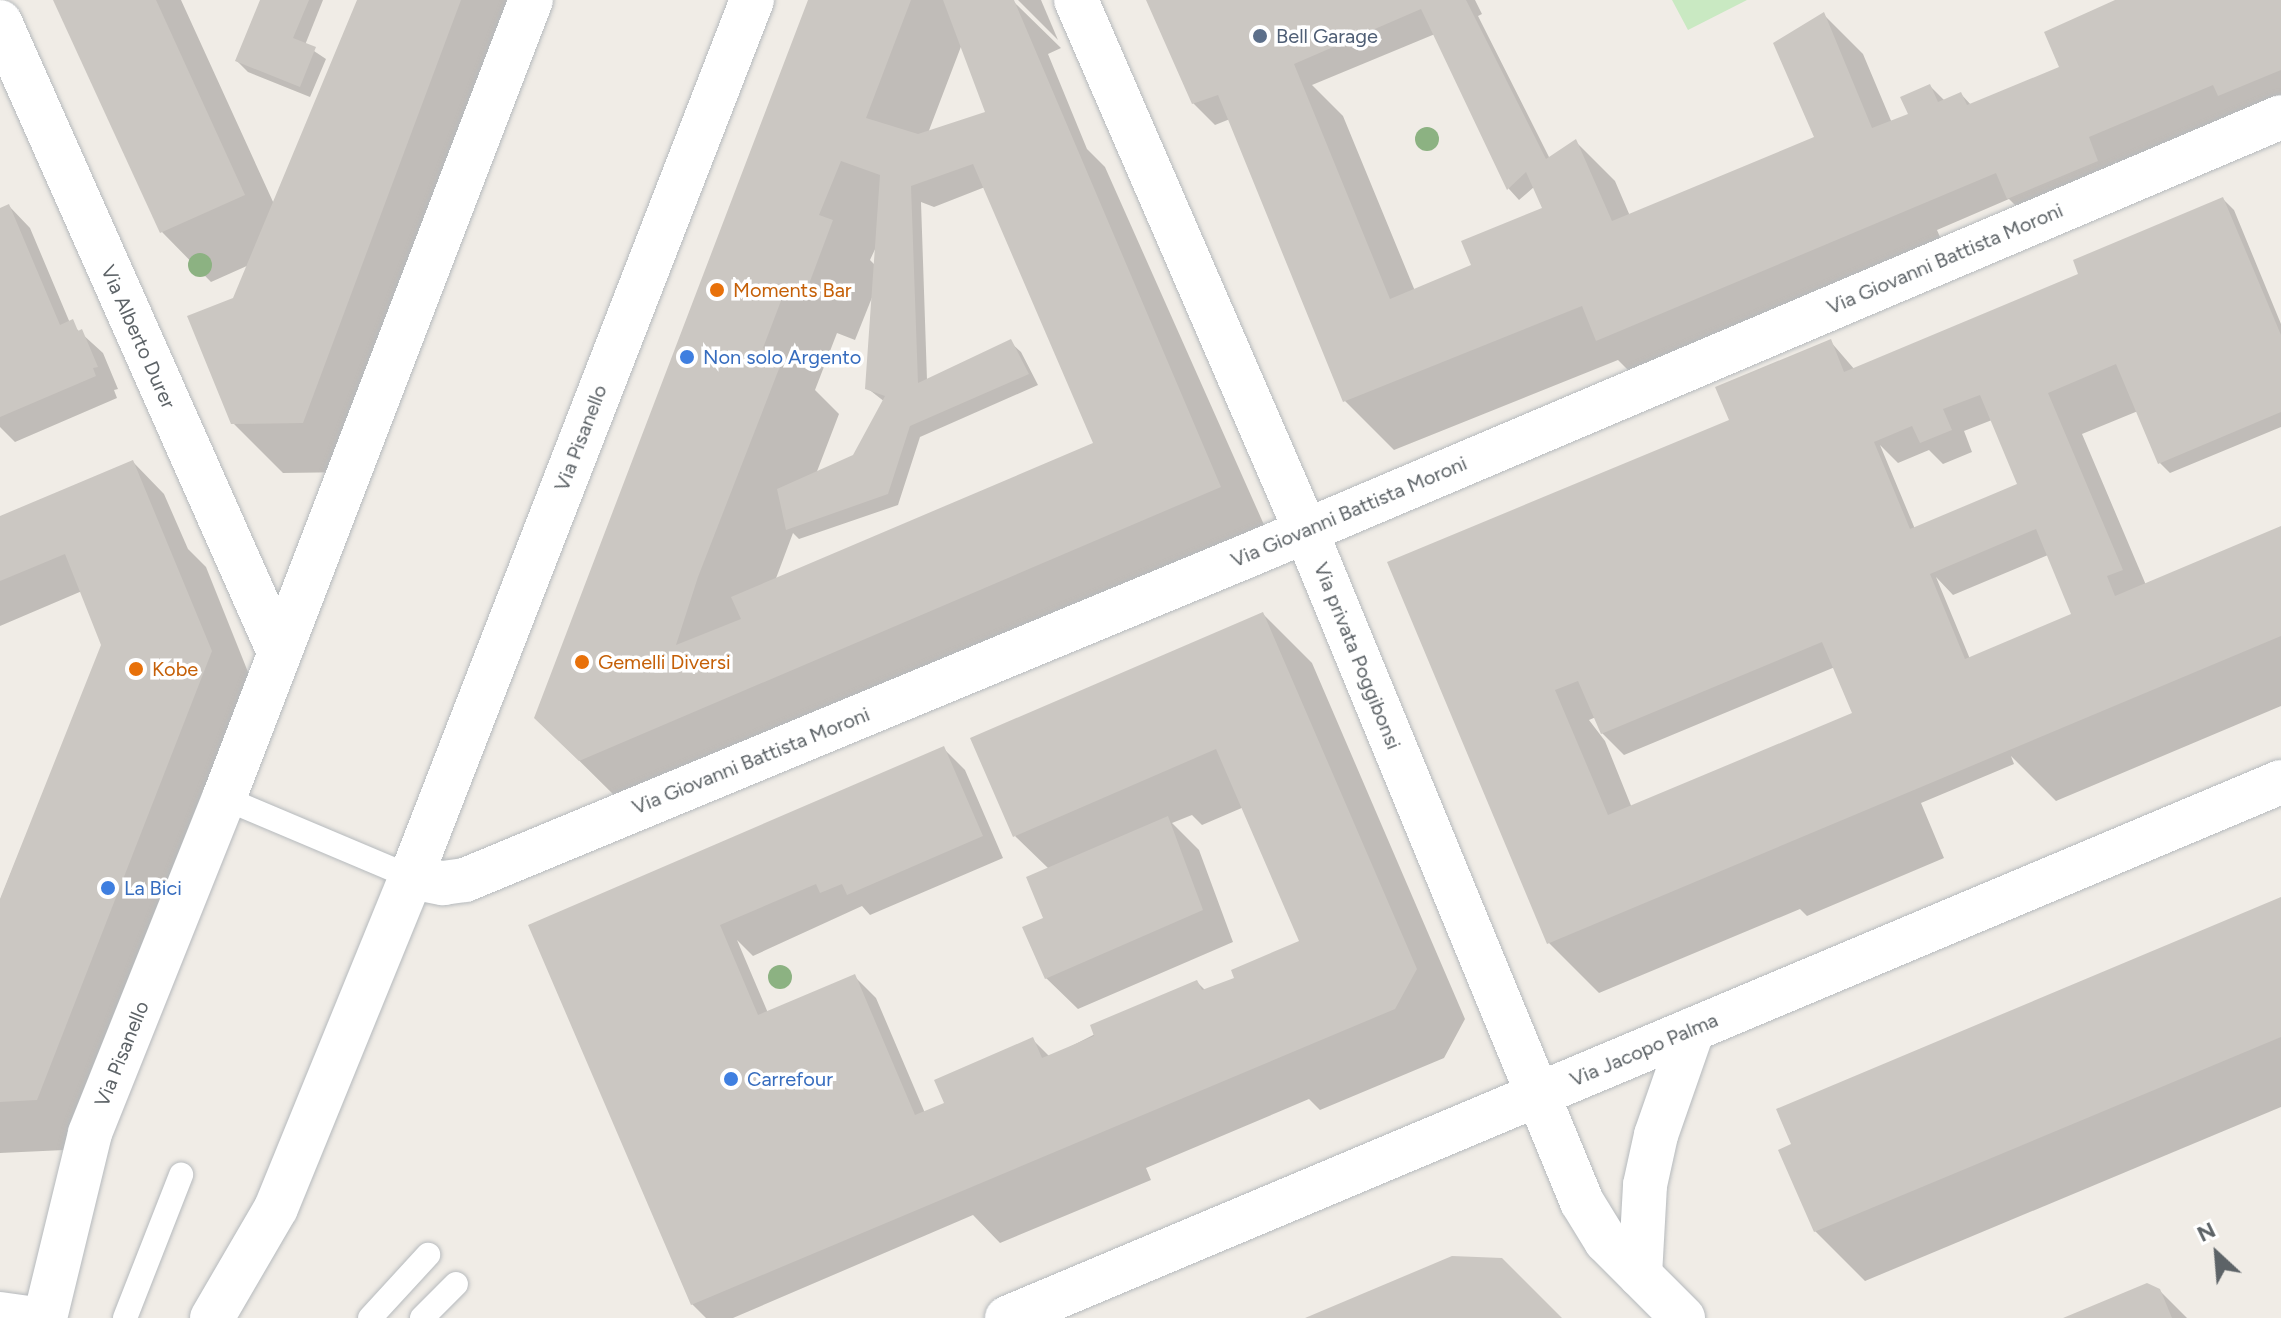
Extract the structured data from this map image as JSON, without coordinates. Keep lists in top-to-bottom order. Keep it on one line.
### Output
{"streets":{"street":["Via Giovanni Battista Moroni","Via Alberto Durer","Via Pisanello","Via privata Poggibonsi","Via Jacopo Palma"]},"crossings":[["Via Giovanni Battista Moroni","Via Pisanello"],["Via Giovanni Battista Moroni","Via privata Poggibonsi"],["Via Alberto Durer","Via Pisanello"],["Via privata Poggibonsi","Via Jacopo Palma"]],"places":["Bell Garage","Moments Bar","Non solo Argento","Gemelli Diversi","Kobe","La Bici","Carrefour"],"north":"top left"}
